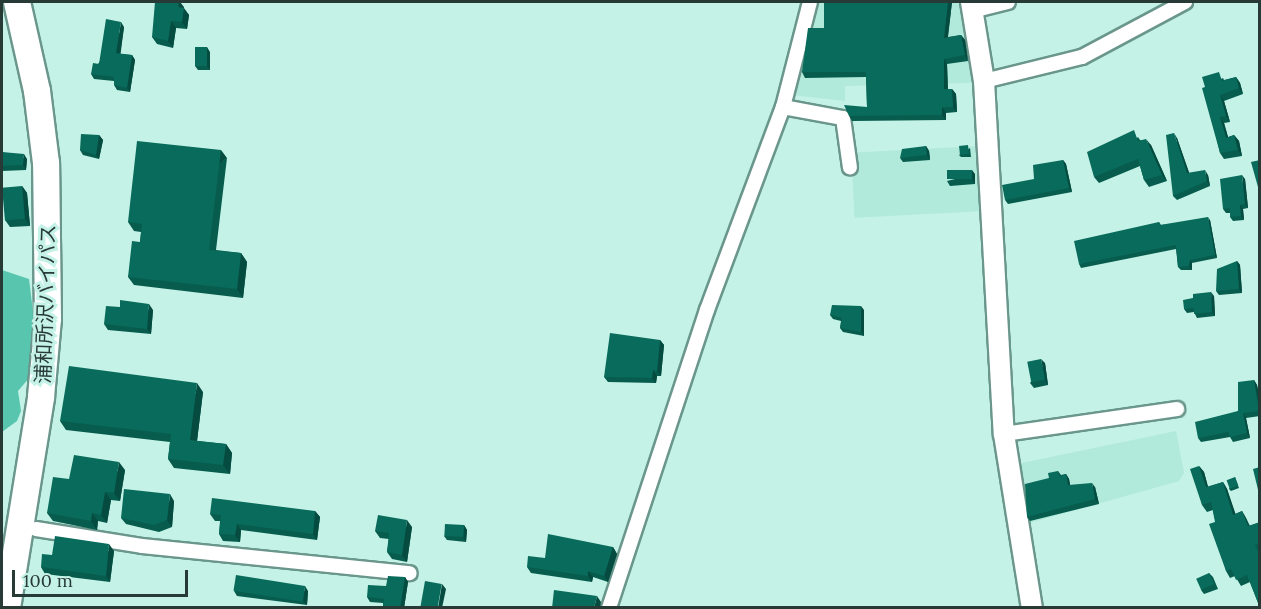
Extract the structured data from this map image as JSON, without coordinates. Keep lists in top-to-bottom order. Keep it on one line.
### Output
{"streets":{"highway":["浦和所沢バイパス"]},"scale_bar":"100 m"}
